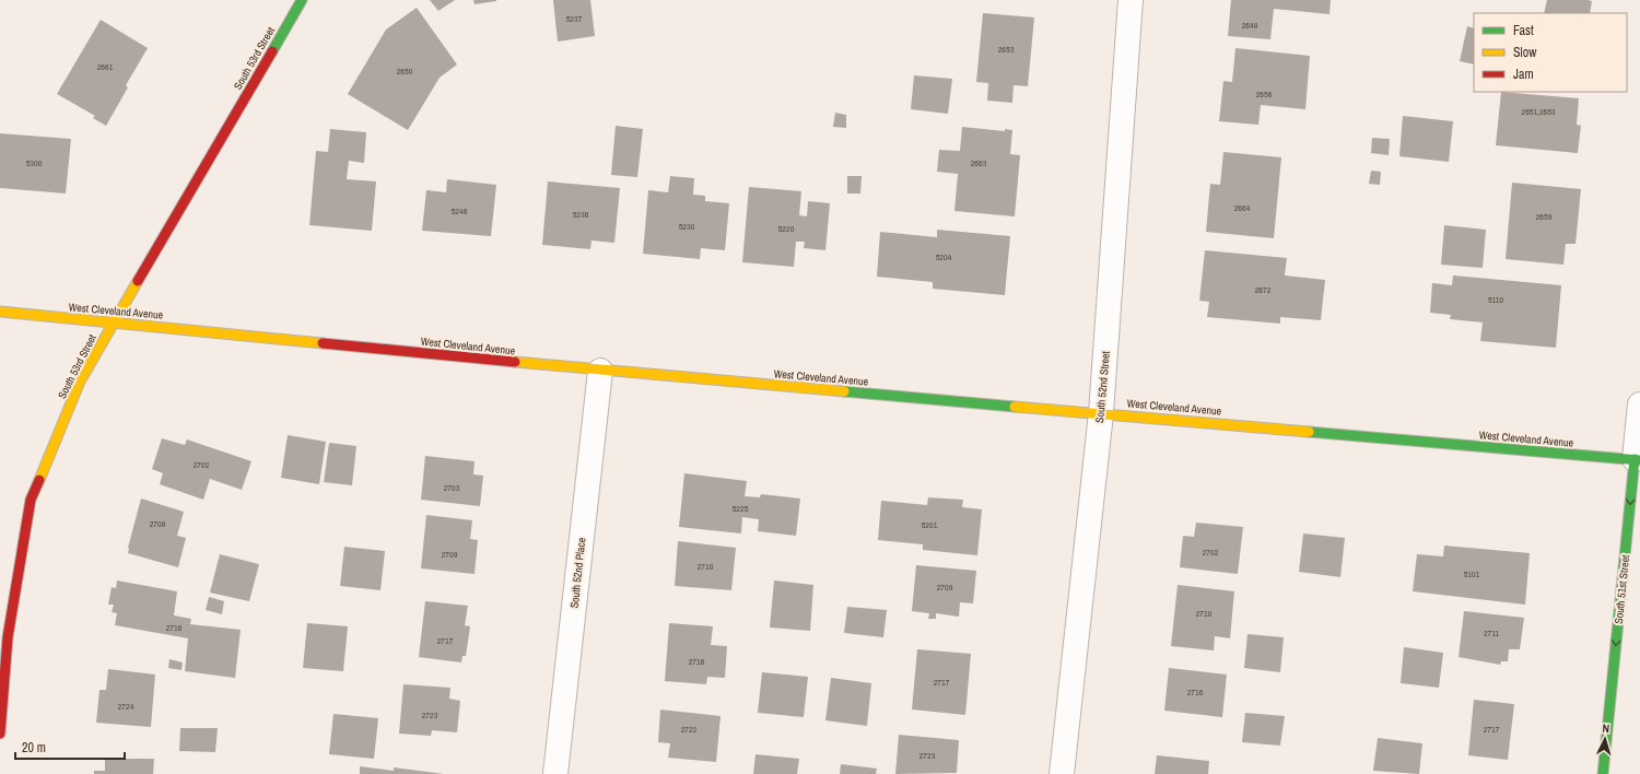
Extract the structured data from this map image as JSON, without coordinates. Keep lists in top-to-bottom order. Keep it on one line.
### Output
{"streets":{"street":["South 53rd Street","West Cleveland Avenue","South 52nd Street","South 52nd Place","South 51st Street"]},"crossings":[["South 53rd Street","West Cleveland Avenue"],["West Cleveland Avenue","South 52nd Street"],["West Cleveland Avenue","South 52nd Place"],["West Cleveland Avenue","South 51st Street"]],"one_way":["South 51st Street"],"house_numbers":["5237","2648","2653","2661","2650","2656","2651,2653","5300","2663","2664","5246","5236","2659","5230","5220","5204","2672","5110","2702","2703","5225","2708","5201","2702","2709","2710","5101","2709","2710","2716","2711","2717","2716","2717","2716","2724","2723","2722","2717","2723"],"legend":["Fast","Slow","Jam"],"scale_bar":"20 m","north":"top"}
